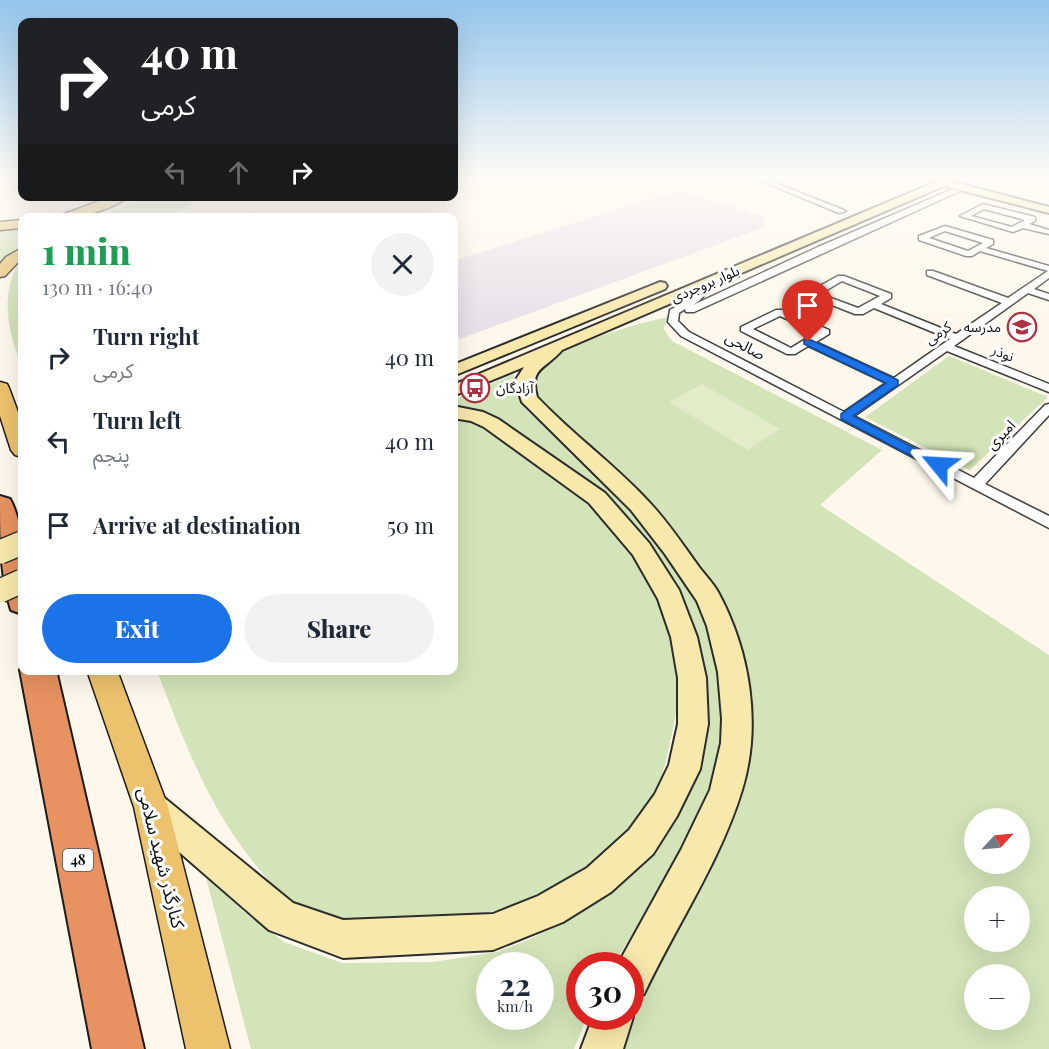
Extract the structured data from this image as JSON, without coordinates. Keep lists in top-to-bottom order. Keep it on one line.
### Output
{"streets":{"highway":["48"],"main road":["بلوار بروجردی","کنارگذر شهید سلامی"],"street":["کرمی","صالحی","نوذر","امیری"]},"crossings":[["بلوار بروجردی","صالحی"],["کرمی","صالحی"],["کرمی","نوذر"],["صالحی","امیری"]],"places":{"school or university":["مدرسه"],"bus stop":["آزادگان"]},"north":"top right","page":{"turn":["40 m","کرمی"],"heading":["1 min","130 m · 16:40"],"list":[{"name":"Turn right","note":"کرمی","value":"40 m"},{"name":"Turn left","note":"پنجم","value":"40 m"},{"name":"Arrive at destination","value":"50 m"}],"buttons":["Exit","Share"],"map_buttons":["+","−"],"speed":"22 km/h","limit":"30"}}
